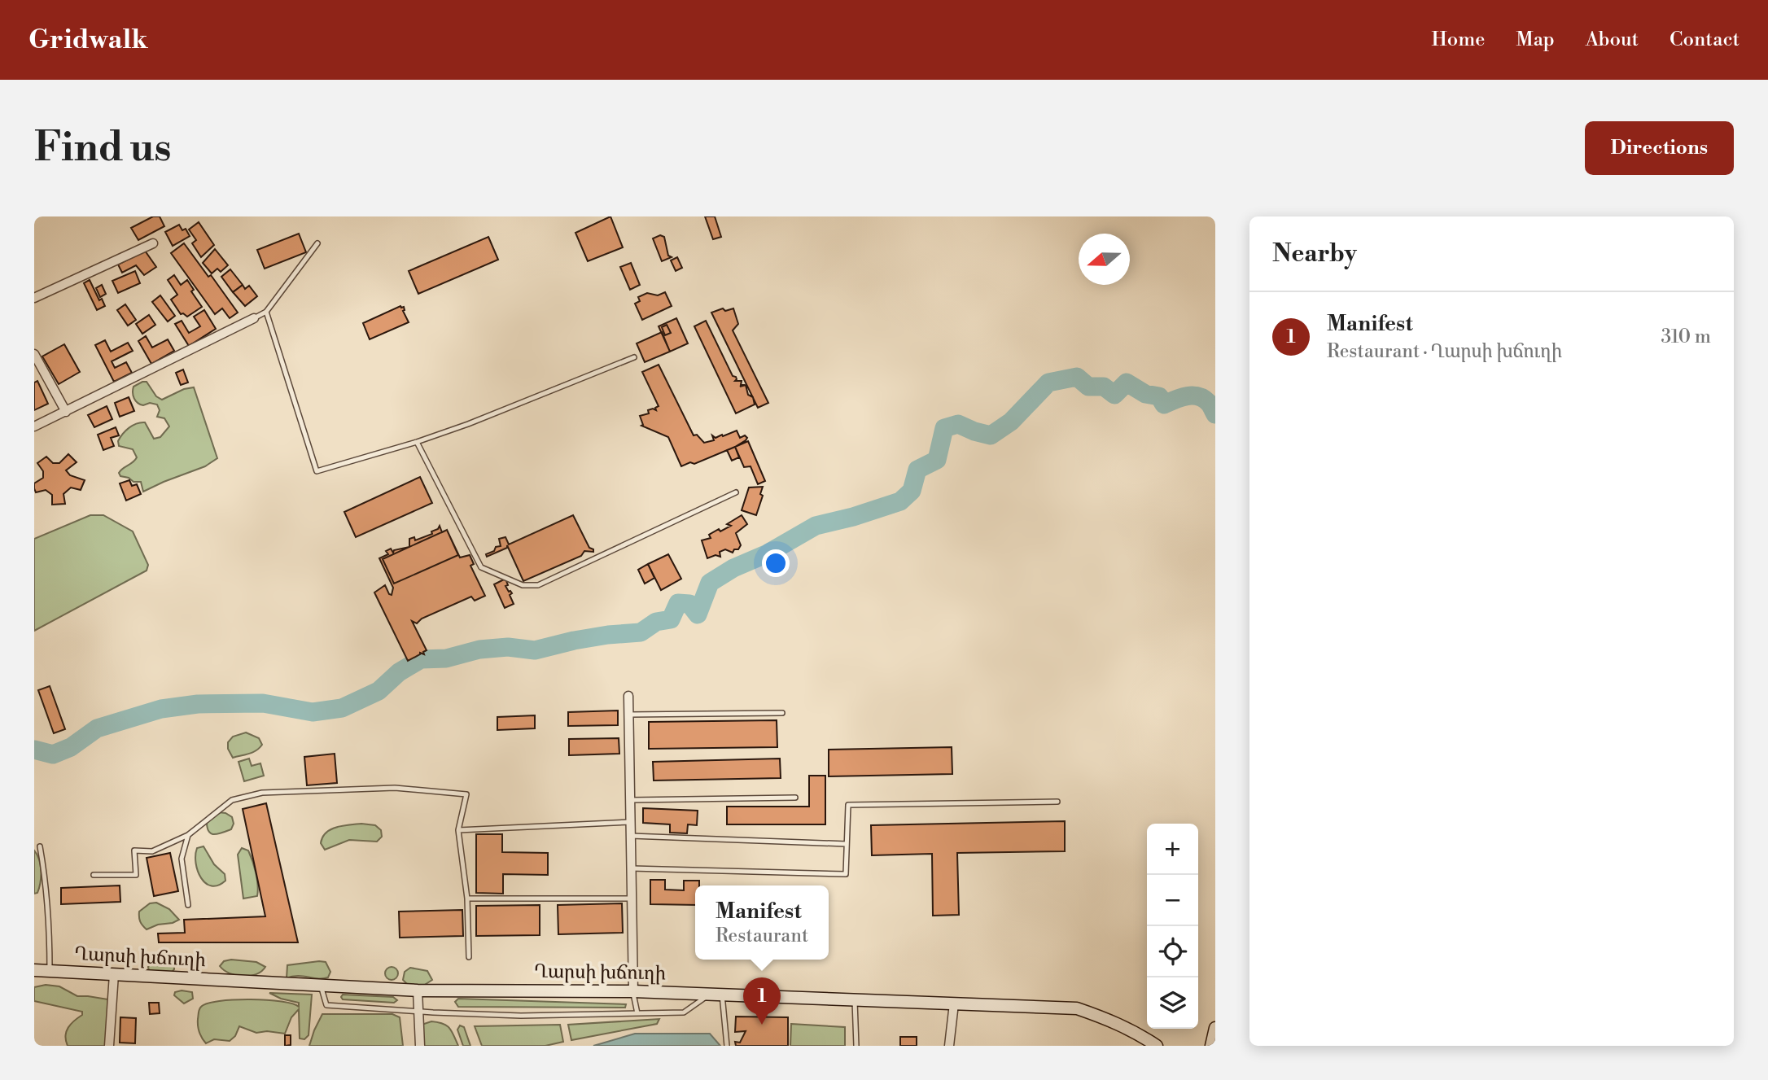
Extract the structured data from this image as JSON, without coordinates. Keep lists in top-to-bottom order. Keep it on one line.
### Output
{"streets":{"main road":["Ղարսի խճուղի"]},"north":"left","page":{"header":"Gridwalk","nav":["Home","Map","About","Contact"],"buttons":"Directions","title":"Find us","heading":"Nearby","list":[{"mark":"1","name":"Manifest","note":"Restaurant · Ղարսի խճուղի","value":"310 m"}],"map_buttons":["+","−"],"popup":["Manifest","Restaurant"],"pins":"1"}}
